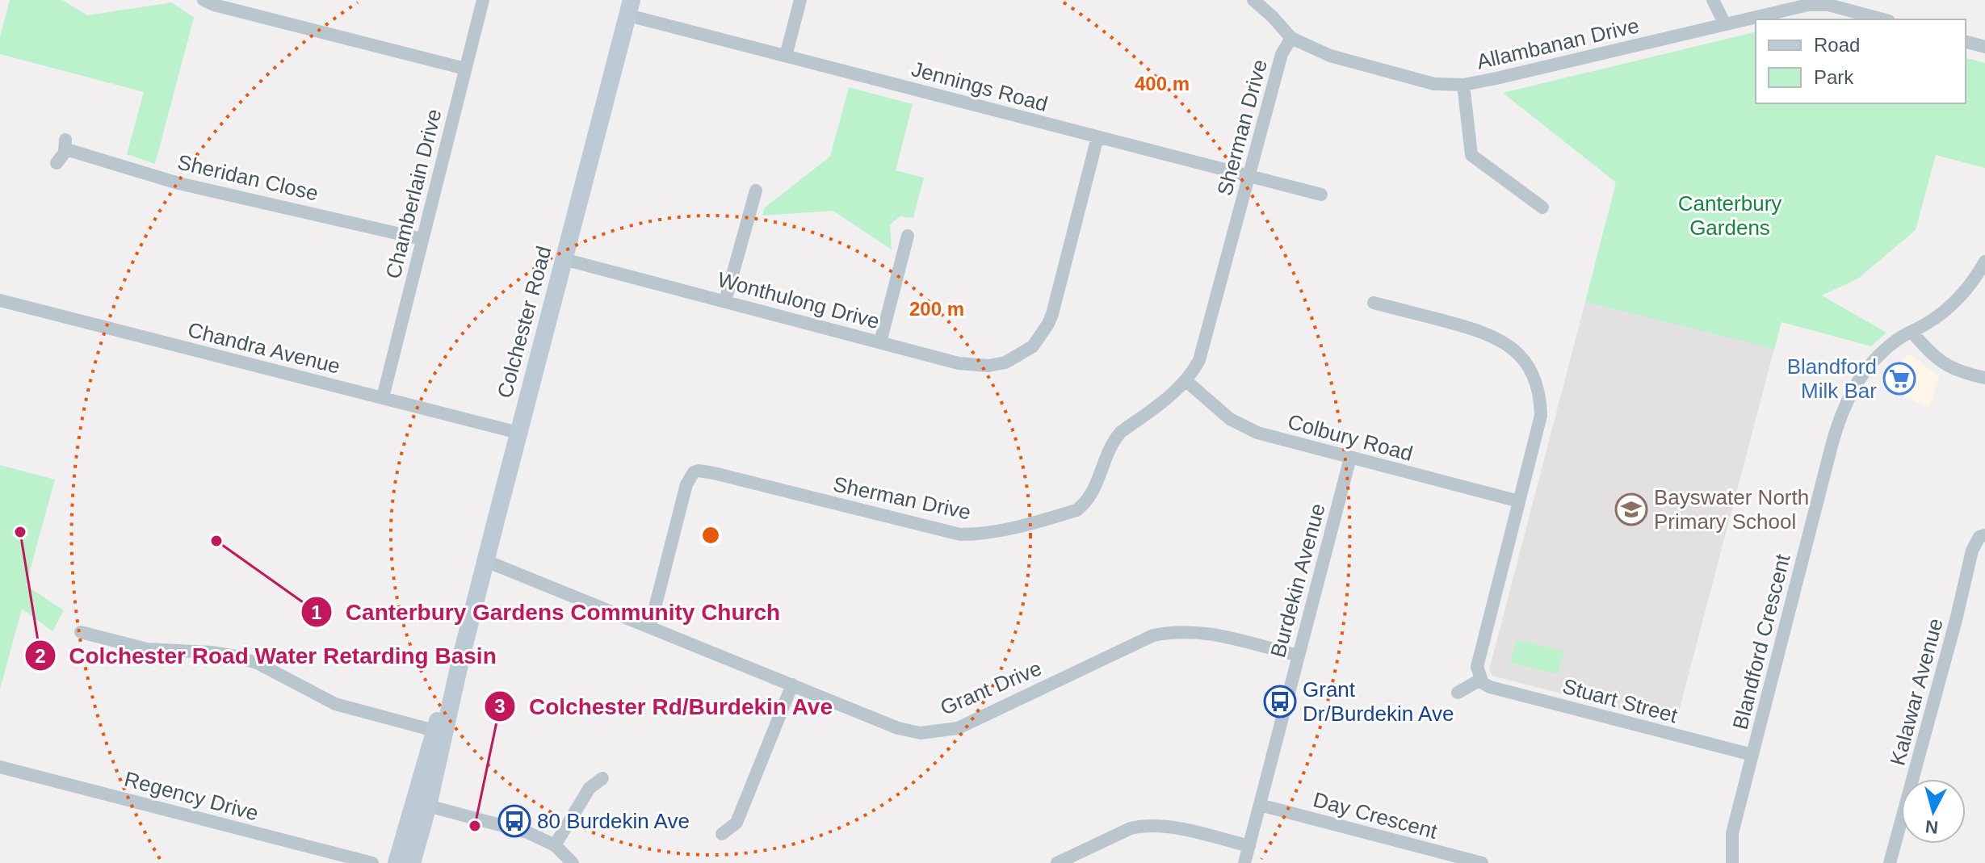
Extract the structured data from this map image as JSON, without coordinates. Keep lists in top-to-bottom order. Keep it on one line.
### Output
{"streets":{"main road":["Colchester Road"],"street":["Allambanan Drive","Jennings Road","Sherman Drive","Sheridan Close","Chamberlain Drive","Wonthulong Drive","Chandra Avenue","Colbury Road","Burdekin Avenue","Blandford Crescent","Grant Drive","Kalawar Avenue","Stuart Street","Regency Drive","Day Crescent"]},"crossings":[["Allambanan Drive","Sherman Drive"],["Jennings Road","Sherman Drive"],["Jennings Road","Wonthulong Drive"],["Jennings Road","Colchester Road"],["Sherman Drive","Colbury Road"],["Sherman Drive","Grant Drive"],["Sheridan Close","Chamberlain Drive"],["Chamberlain Drive","Chandra Avenue"],["Wonthulong Drive","Colchester Road"],["Colchester Road","Chandra Avenue"],["Colchester Road","Grant Drive"],["Colbury Road","Burdekin Avenue"],["Burdekin Avenue","Grant Drive"],["Burdekin Avenue","Day Crescent"],["Blandford Crescent","Stuart Street"]],"parks":["Canterbury Gardens"],"places":{"supermarket":["Blandford Milk Bar"],"school or university":["Bayswater North Primary School"],"other":["Colchester Road Water Retarding Basin","Canterbury Gardens Community Church","Colchester Rd/Burdekin Ave"],"bus stop":["Grant Dr/Burdekin Ave","80 Burdekin Ave"]},"legend":["Road","Park"],"north":"bottom","rings":["400 m","200 m"]}
